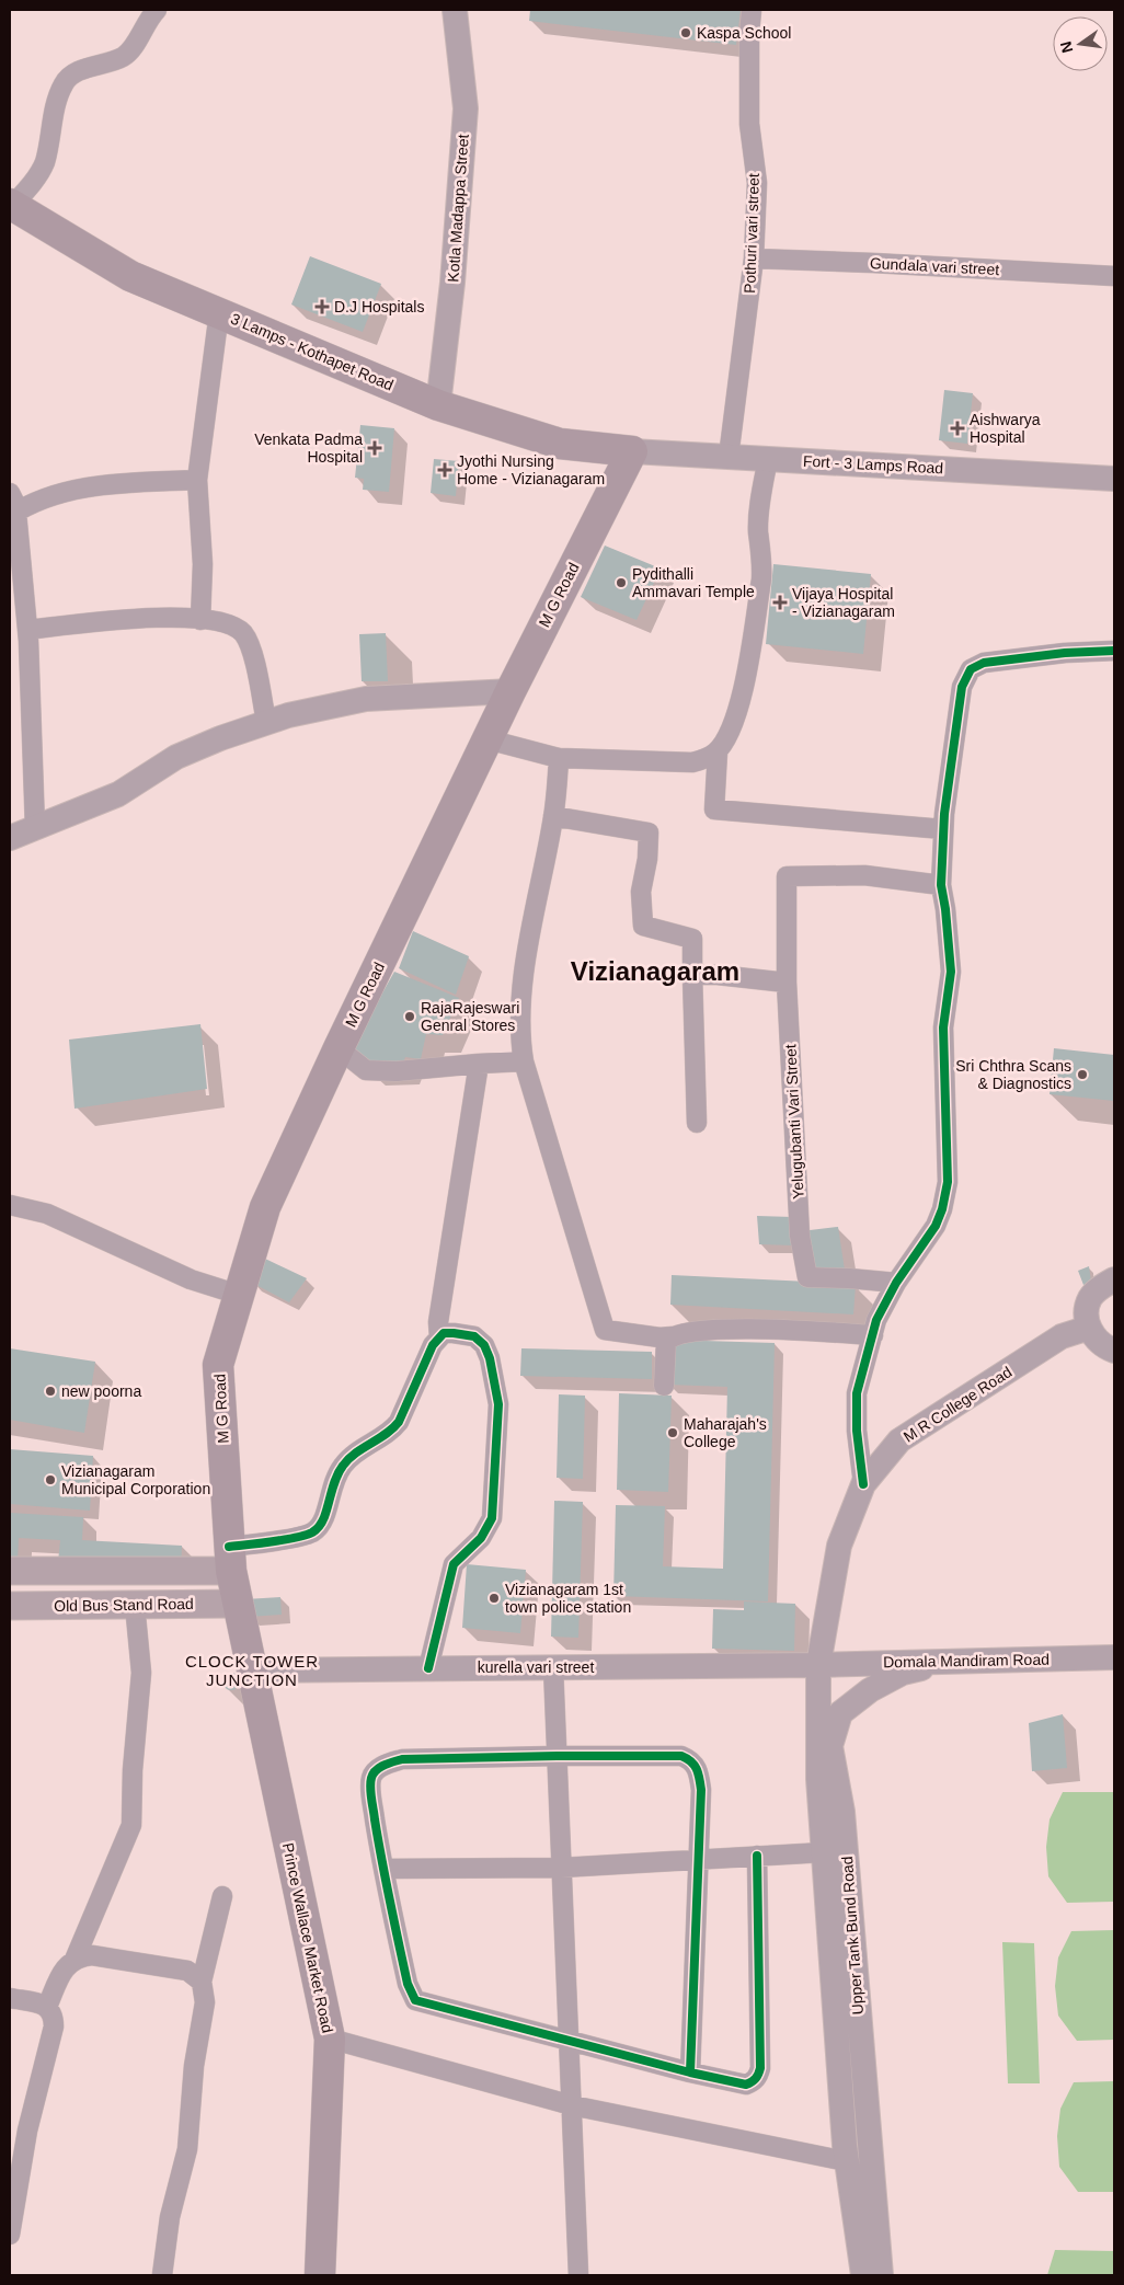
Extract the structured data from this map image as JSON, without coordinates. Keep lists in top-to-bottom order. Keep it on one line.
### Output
{"streets":{"main road":["3 Lamps - Kothapet Road","M G Road","Old Bus Stand Road","Prince Wallace Market Road"],"street":["Kotla Madappa Street","Pothuri vari street","Gundala vari street","Fort - 3 Lamps Road","Yelugubanti Vari Street","M R College Road","Domala Mandiram Road","kurella vari street","Upper Tank Bund Road"]},"crossings":[["Kotla Madappa Street","3 Lamps - Kothapet Road"],["Pothuri vari street","Gundala vari street"],["Pothuri vari street","Fort - 3 Lamps Road"],["3 Lamps - Kothapet Road","Fort - 3 Lamps Road"],["3 Lamps - Kothapet Road","M G Road"],["Fort - 3 Lamps Road","M G Road"],["M G Road","Old Bus Stand Road"],["M G Road","Prince Wallace Market Road"],["M R College Road","Domala Mandiram Road"],["M R College Road","kurella vari street"],["M R College Road","Upper Tank Bund Road"],["Old Bus Stand Road","Prince Wallace Market Road"],["Domala Mandiram Road","kurella vari street"],["Domala Mandiram Road","Upper Tank Bund Road"],["kurella vari street","Upper Tank Bund Road"],["kurella vari street","Prince Wallace Market Road"]],"districts":["Vizianagaram","CLOCK TOWER JUNCTION"],"places":{"other":["Kaspa School","Pydithalli Ammavari Temple","RajaRajeswari Genral Stores","Sri Chthra Scans & Diagnostics","new poorna","Maharajah's College","Vizianagaram Municipal Corporation","Vizianagaram 1st town police station"],"health":["D.J Hospitals","Aishwarya Hospital","Venkata Padma Hospital","Jyothi Nursing Home - Vizianagaram","Vijaya Hospital - Vizianagaram"]},"north":"left"}
